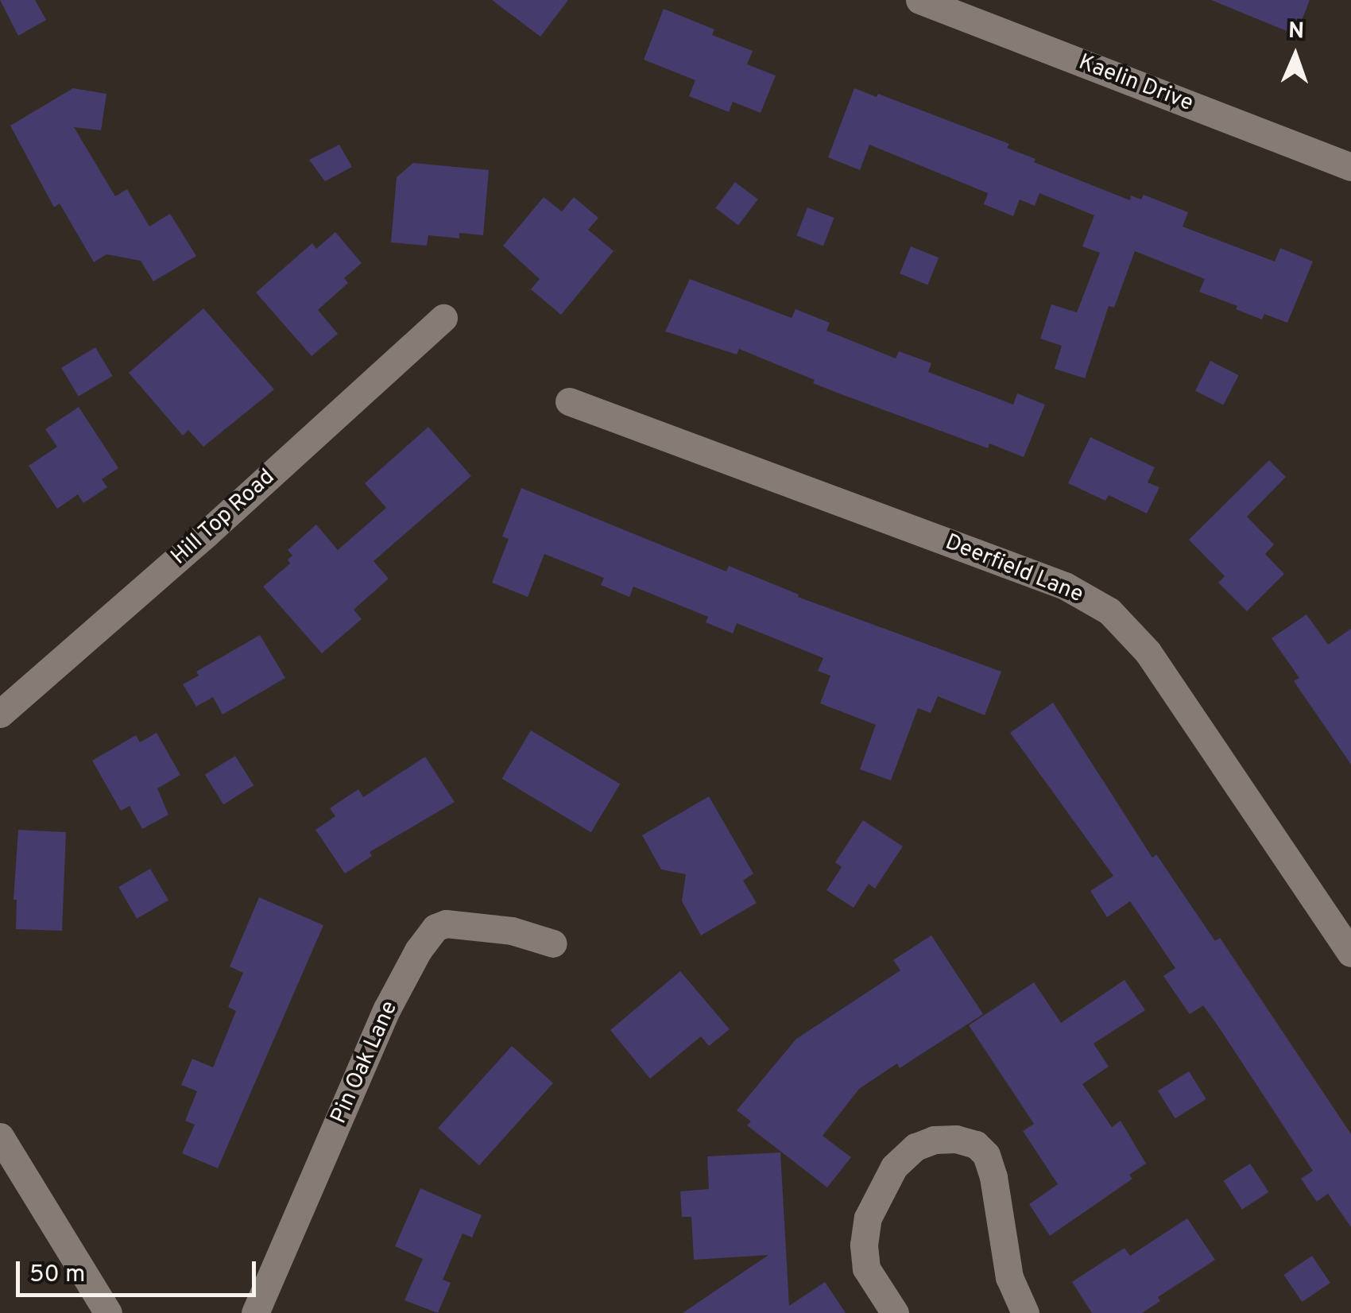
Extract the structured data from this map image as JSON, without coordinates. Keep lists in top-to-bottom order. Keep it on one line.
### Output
{"streets":{"street":["Kaelin Drive","Hill Top Road","Deerfield Lane","Pin Oak Lane"]},"scale_bar":"50 m","north":"top"}
